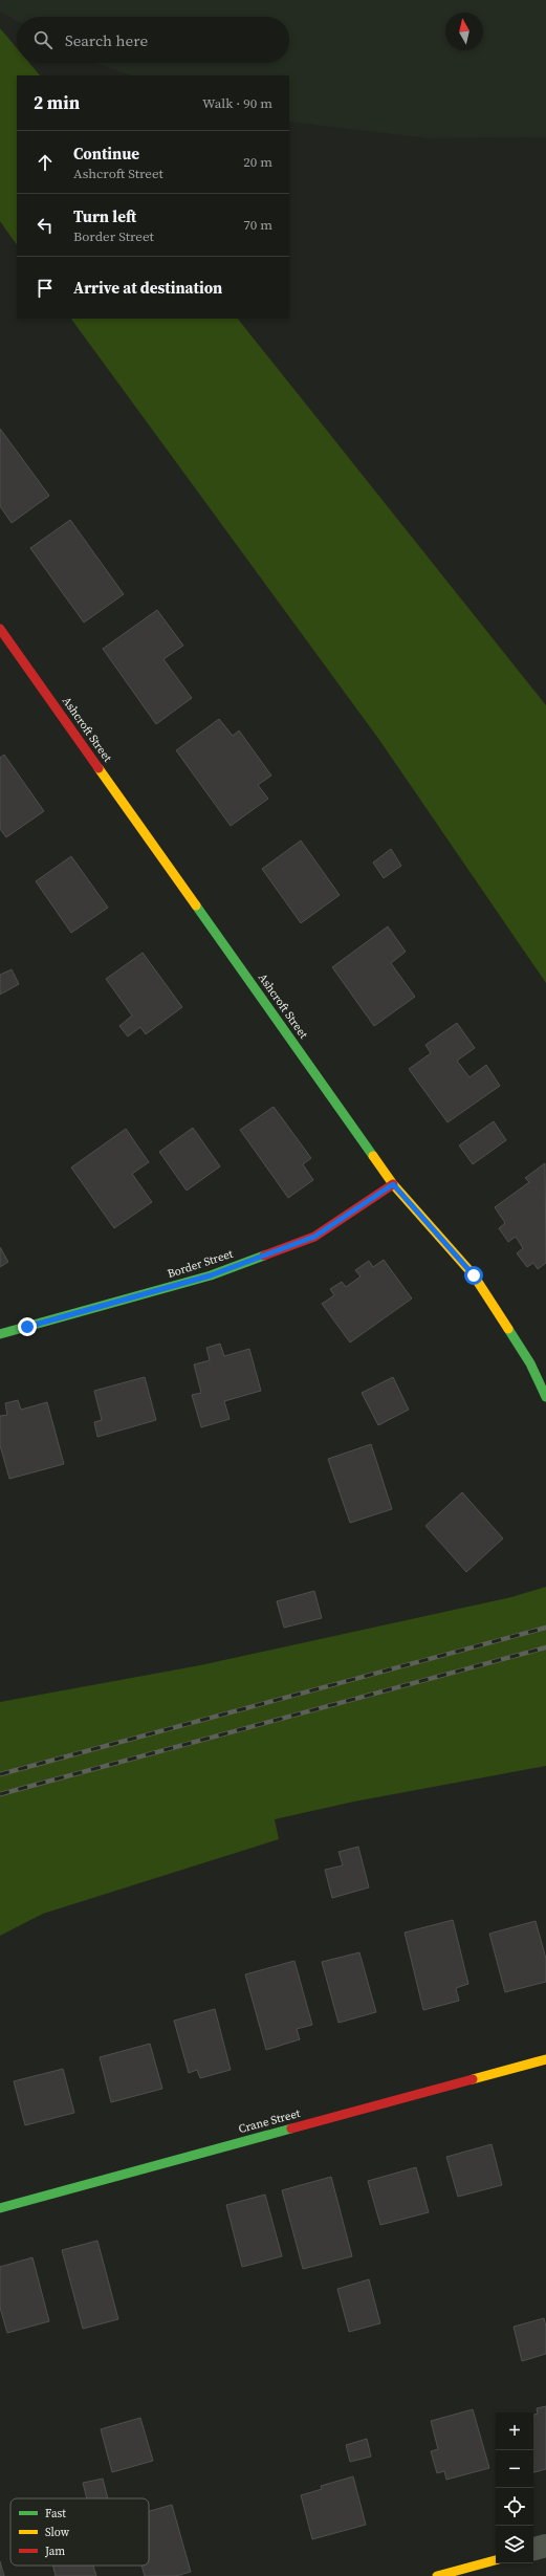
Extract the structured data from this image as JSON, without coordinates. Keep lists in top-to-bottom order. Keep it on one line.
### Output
{"streets":{"street":["Ashcroft Street","Border Street","Crane Street"]},"crossings":[["Ashcroft Street","Border Street"]],"legend":["Fast","Slow","Jam"],"north":"top","page":{"search":"Search here","heading":["2 min","Walk · 90 m"],"list":[["Continue","Ashcroft Street","20 m"],["Turn left","Border Street","70 m"],"Arrive at destination"],"map_buttons":["+","−"]}}
